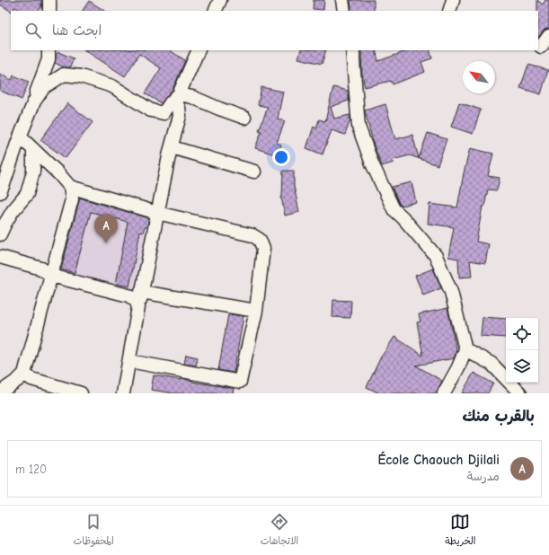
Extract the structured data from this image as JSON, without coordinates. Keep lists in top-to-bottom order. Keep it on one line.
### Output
{"north":"top left","page":{"search":"ابحث هنا","pins":"A","heading":"بالقرب منك","list":[{"mark":"A","name":"École Chaouch Djilali","note":"مدرسة","value":"120 m"}],"nav":["الخريطة","الاتجاهات","المحفوظات"]}}
